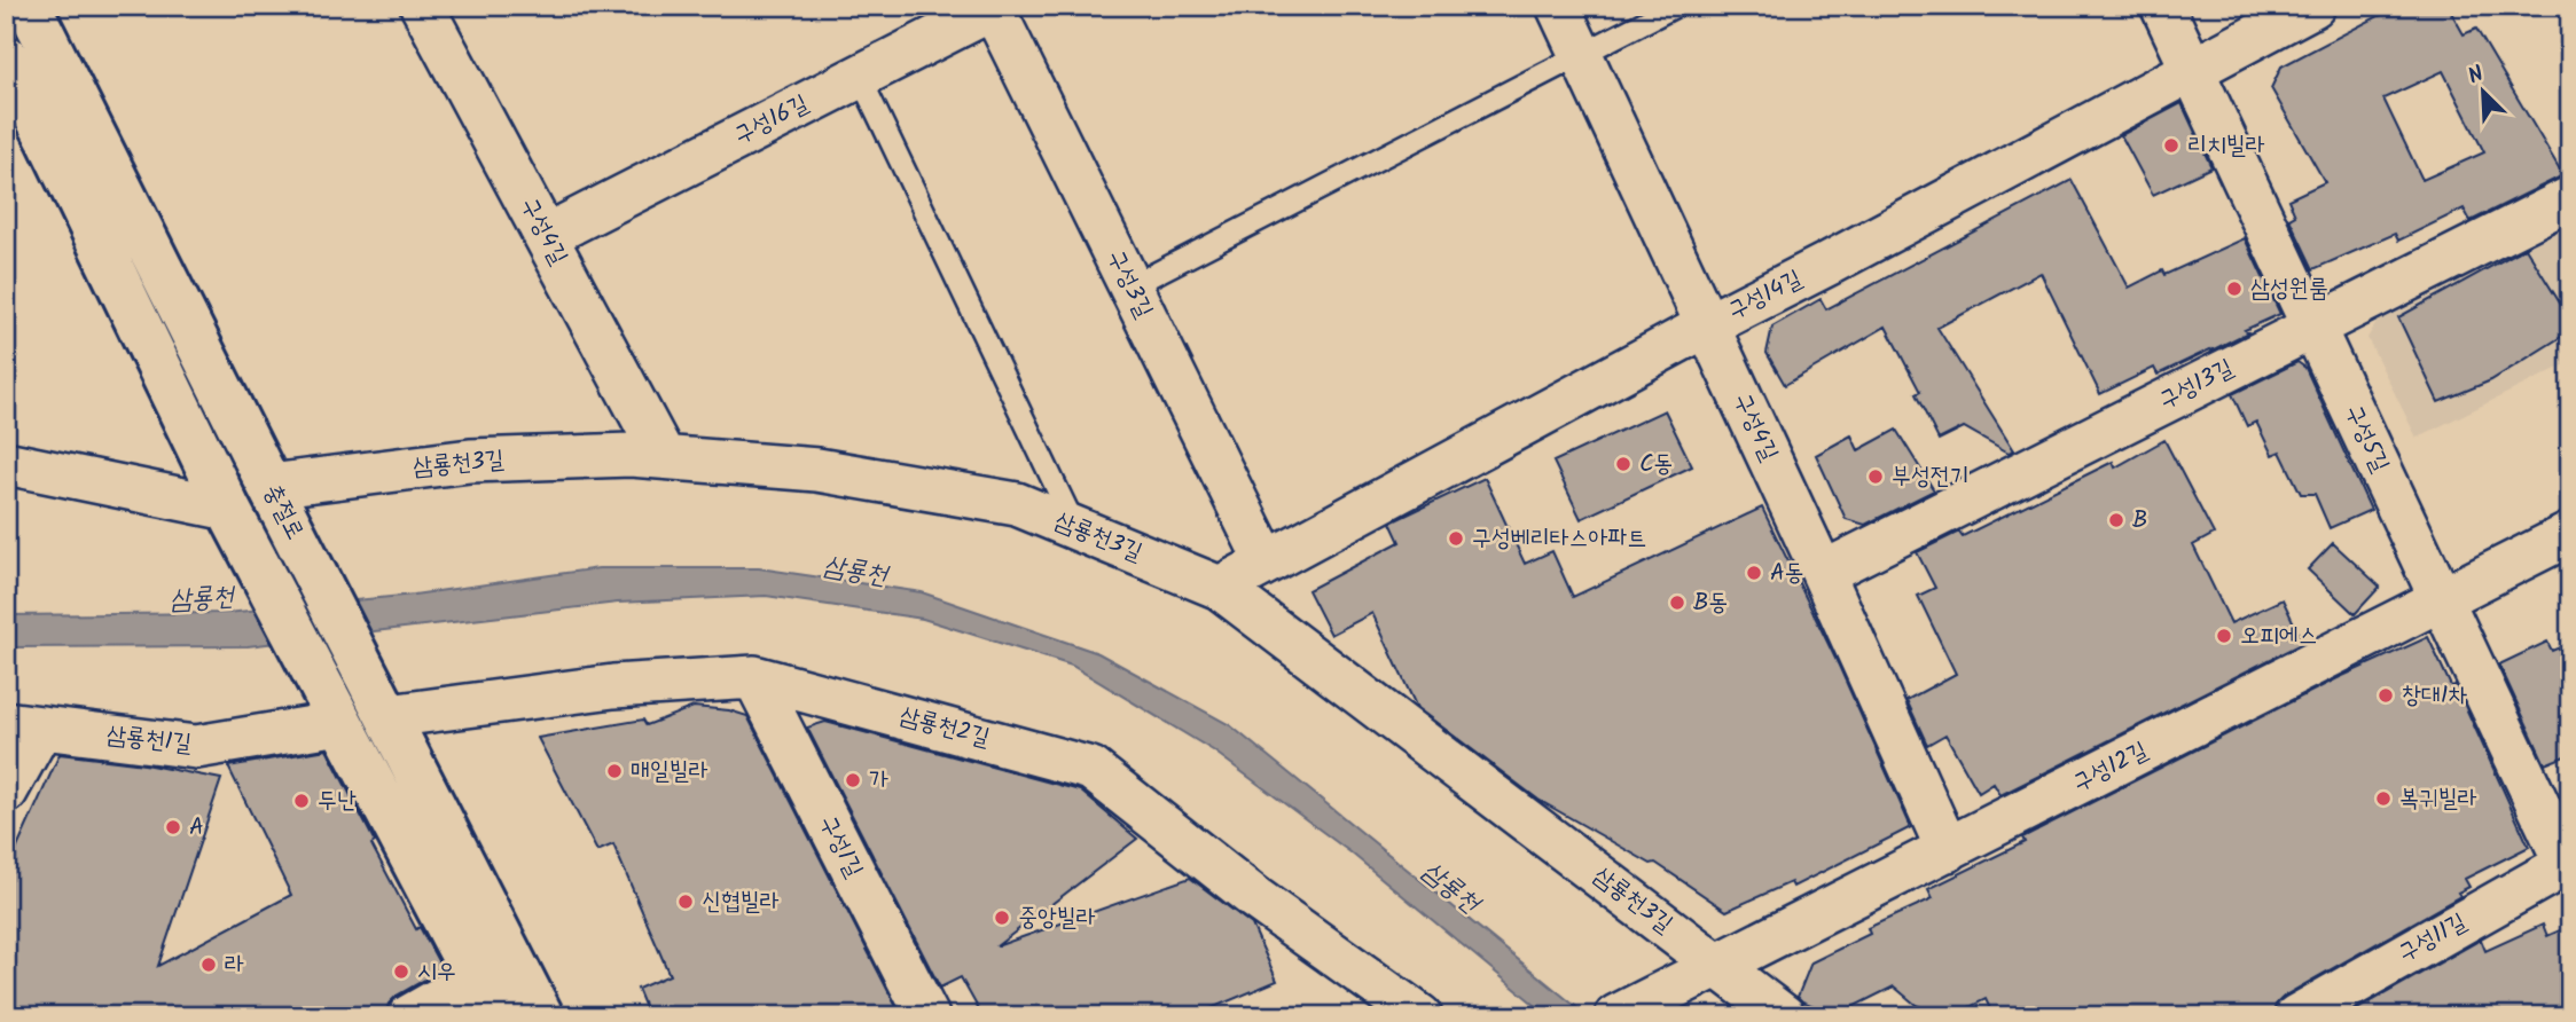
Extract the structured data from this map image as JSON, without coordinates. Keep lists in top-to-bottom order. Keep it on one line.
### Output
{"streets":{"street":["구성16길","구성4길","구성3길","구성14길","구성13길","구성5길","삼룡천3길","충절로","삼룡천2길","삼룡천1길","구성12길","구성1길","구성11길"]},"crossings":[["구성16길","구성4길"],["구성16길","구성3길"],["구성4길","구성14길"],["구성4길","구성13길"],["구성4길","삼룡천3길"],["구성4길","구성12길"],["구성3길","구성14길"],["구성14길","구성5길"],["구성14길","삼룡천3길"],["구성13길","구성5길"],["구성5길","구성12길"],["구성5길","구성11길"],["삼룡천3길","충절로"],["삼룡천3길","구성12길"],["충절로","삼룡천2길"],["충절로","삼룡천1길"],["삼룡천2길","구성1길"]],"water":["삼룡천"],"places":["리치빌라","삼성원룸","C동","부성전기","B","구성베리타스아파트","A동","B동","오피에스","창대1차","매일빌라","가","복귀빌라","두난","A","신협빌라","중앙빌라","라","시우"],"north":"top left"}
